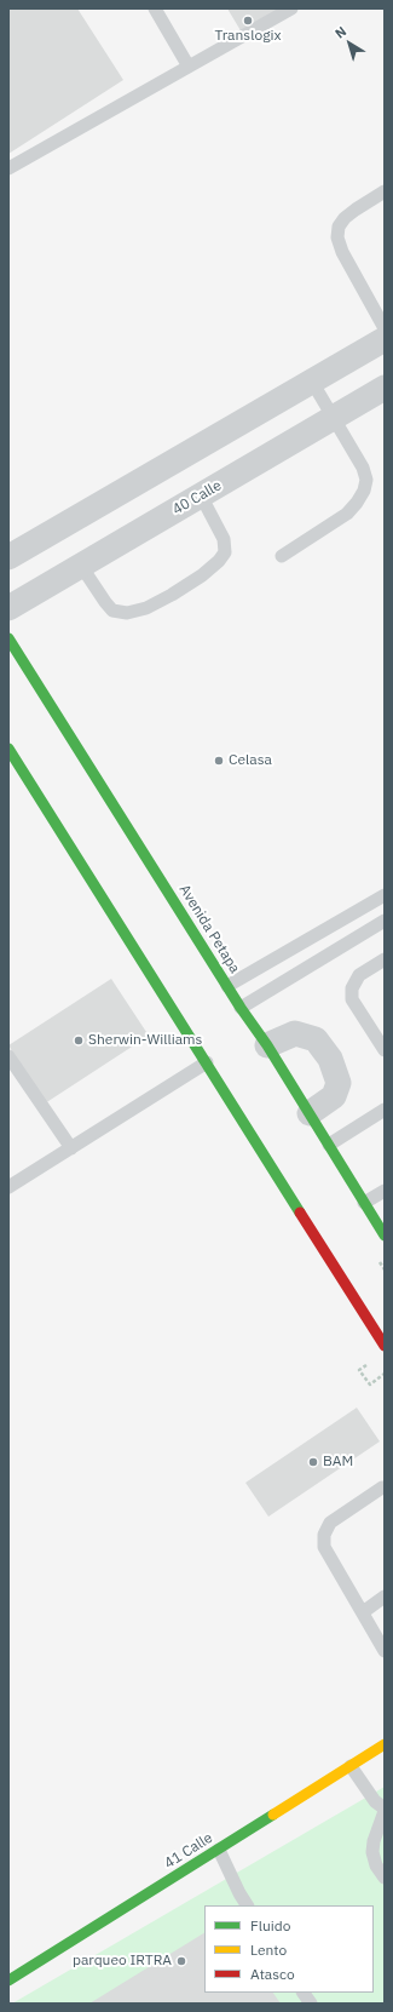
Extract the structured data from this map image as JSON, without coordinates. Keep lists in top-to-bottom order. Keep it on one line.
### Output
{"streets":{"main road":["Avenida Petapa","41 Calle"],"street":["40 Calle"]},"places":["Translogix","Celasa","Sherwin-Williams","BAM","parqueo IRTRA"],"legend":["Fluido","Lento","Atasco"],"north":"top left"}
